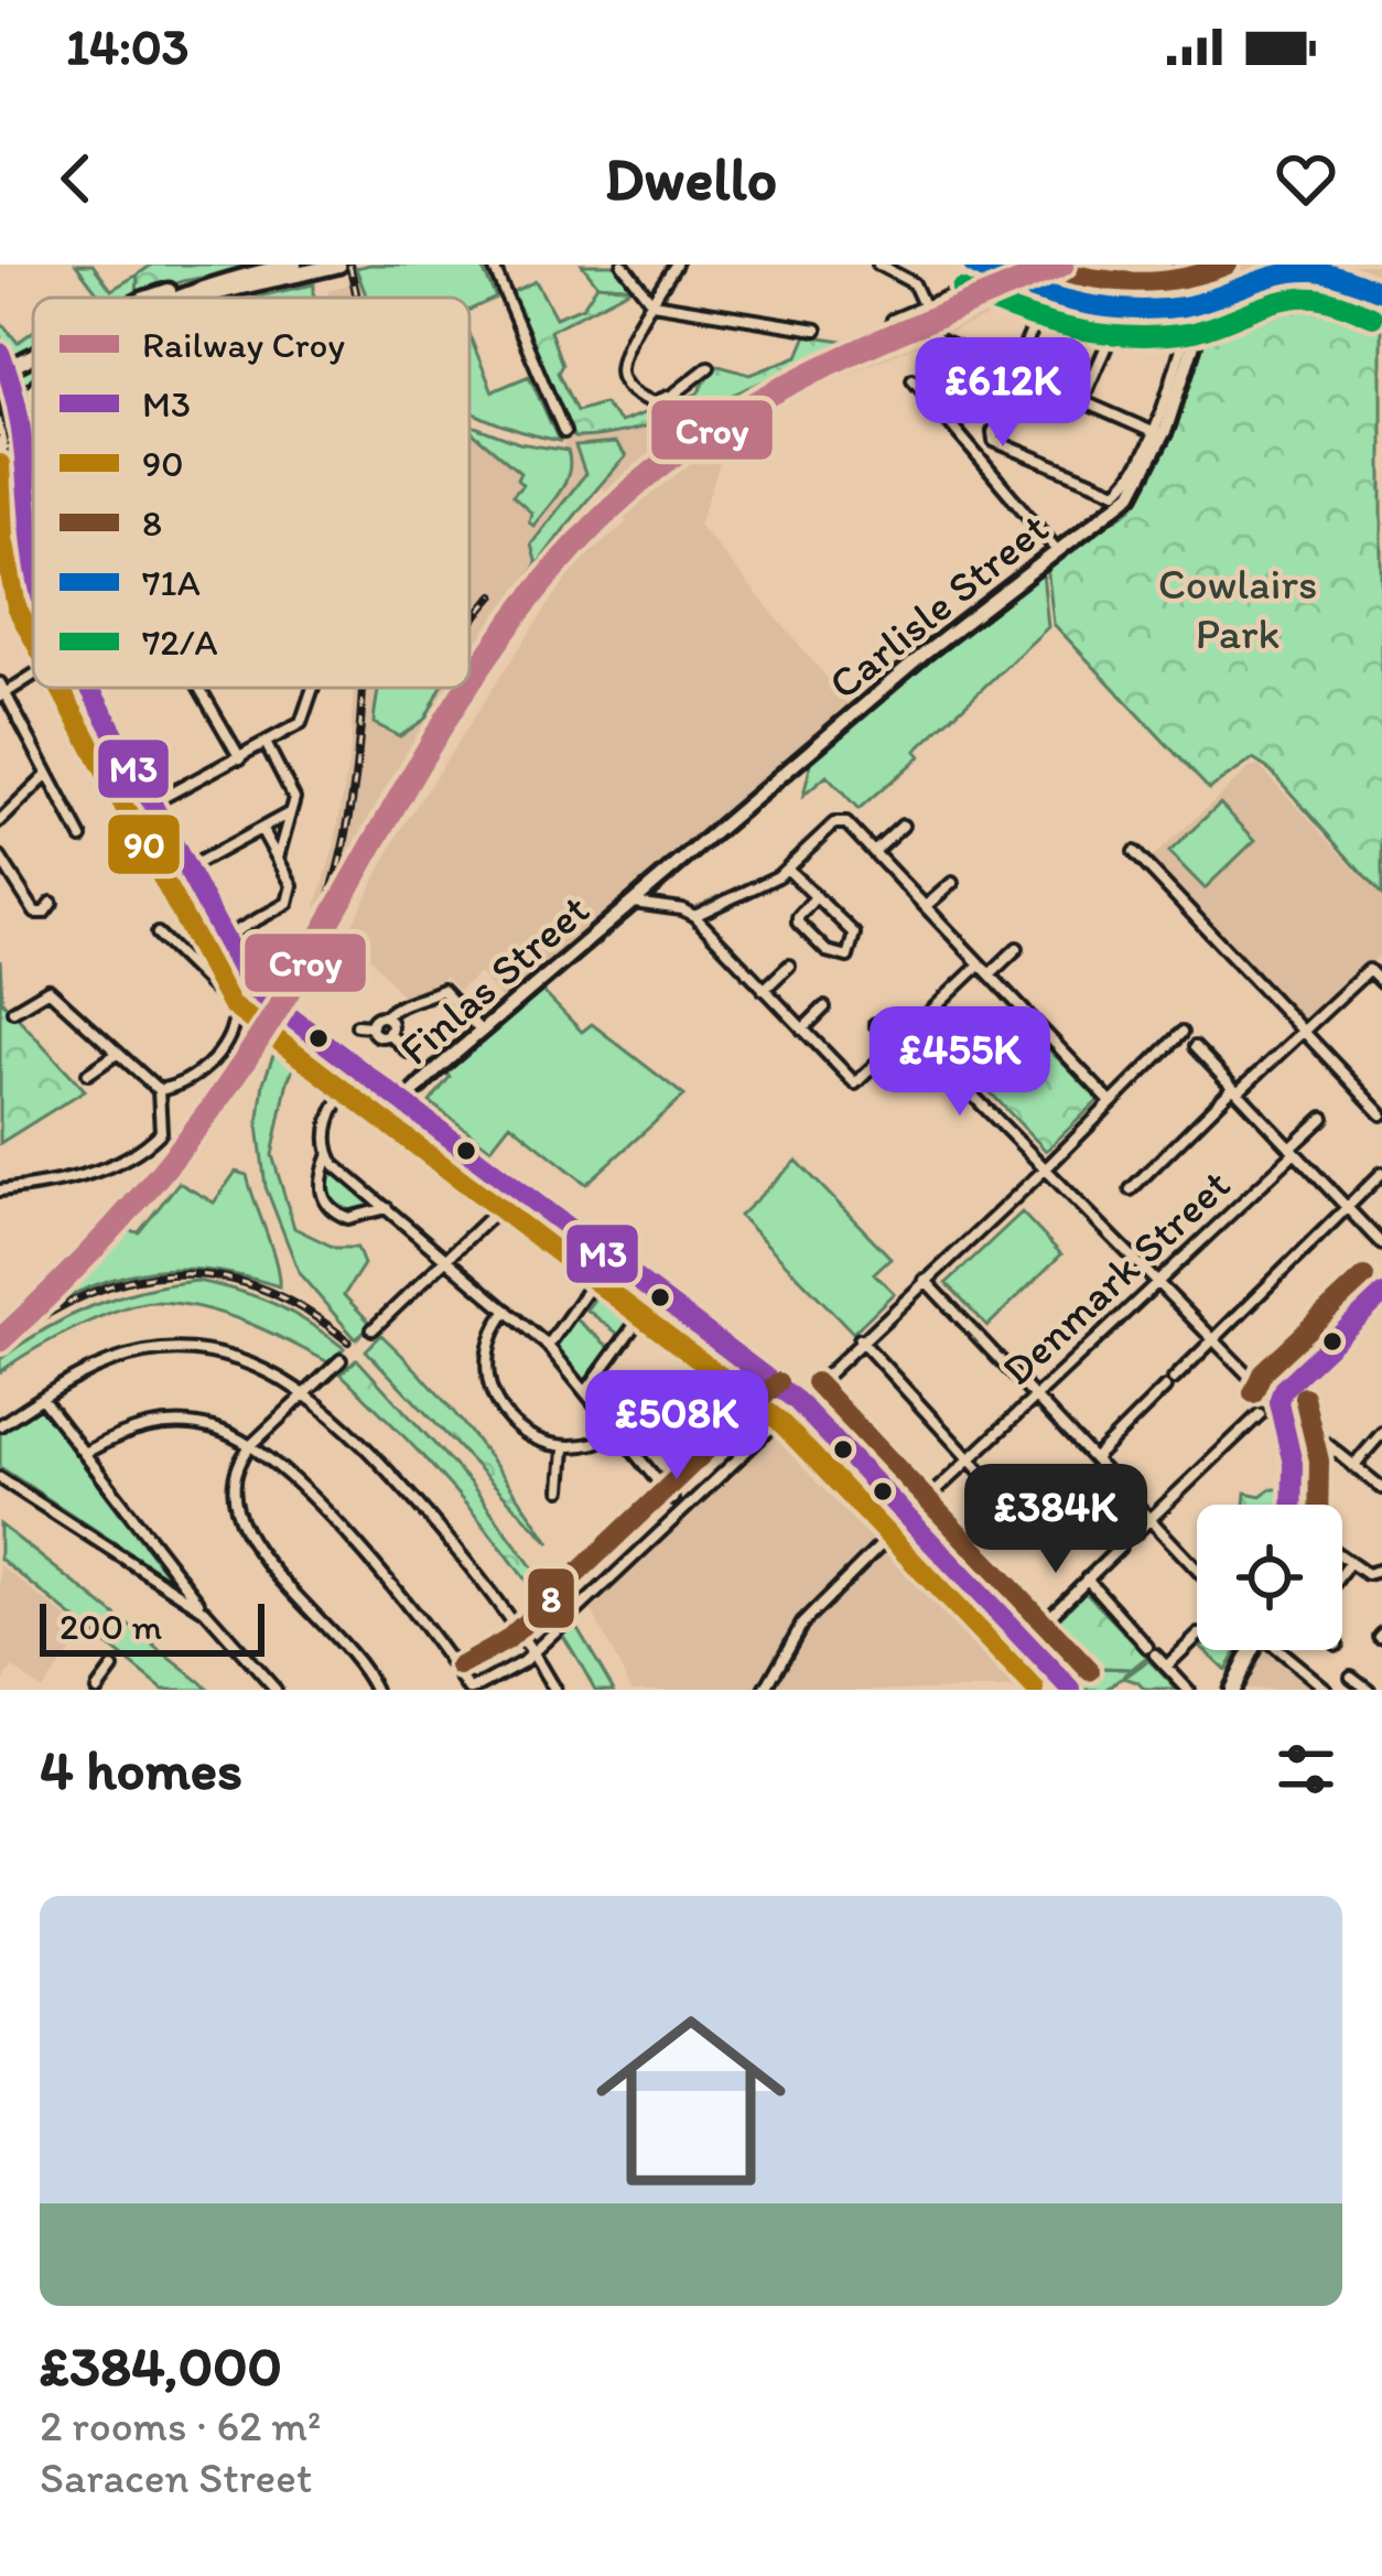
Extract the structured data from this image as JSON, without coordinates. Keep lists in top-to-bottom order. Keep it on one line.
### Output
{"streets":{"main road":["Carlisle Street","Finlas Street"],"street":["Denmark Street"]},"crossings":[["Carlisle Street","Finlas Street"]],"parks":["Cowlairs Park"],"lines":["rail line Croy","transit line 8","transit line 71A","transit line 72/A","transit line M3","transit line 90"],"legend":["Railway Croy","M3","90","8","71A","72/A"],"scale_bar":"200 m","page":{"status":"14:03","header":"Dwello","price":["£612K","£455K","£508K","£384K"],"scale":"200 m","heading":"4 homes","list":[{"name":"£384,000","note":"2 rooms · 62 m² · Saracen Street"}]}}
